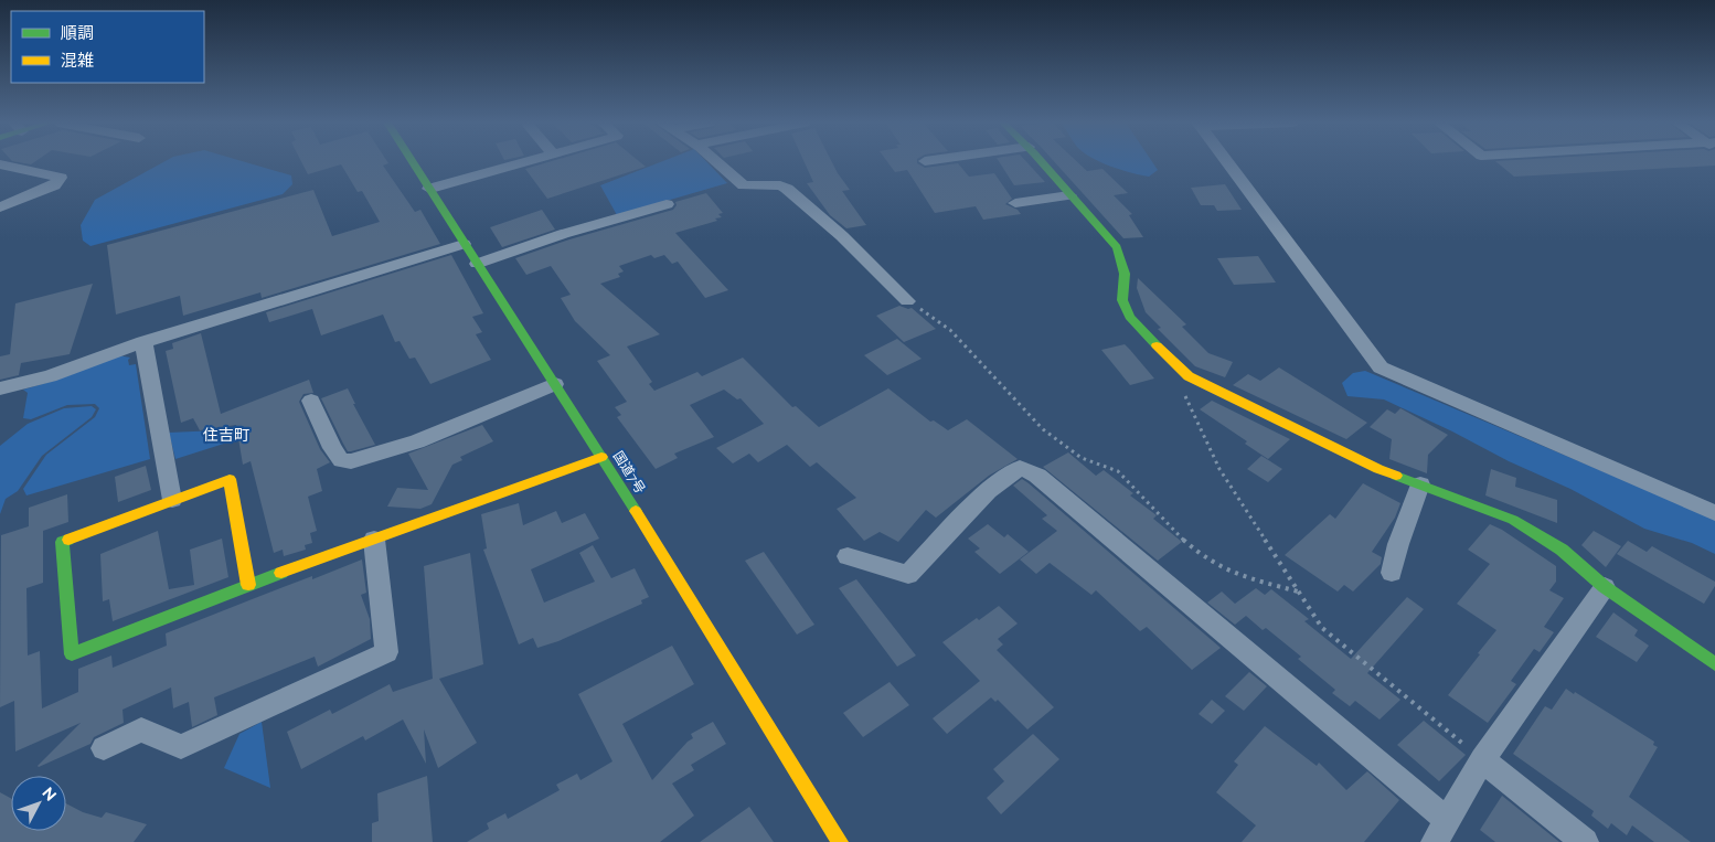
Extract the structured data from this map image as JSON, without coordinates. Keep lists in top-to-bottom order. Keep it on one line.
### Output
{"streets":{"main road":["国道7号"]},"districts":["住吉町"],"legend":["順調","混雑"],"north":"top right"}
